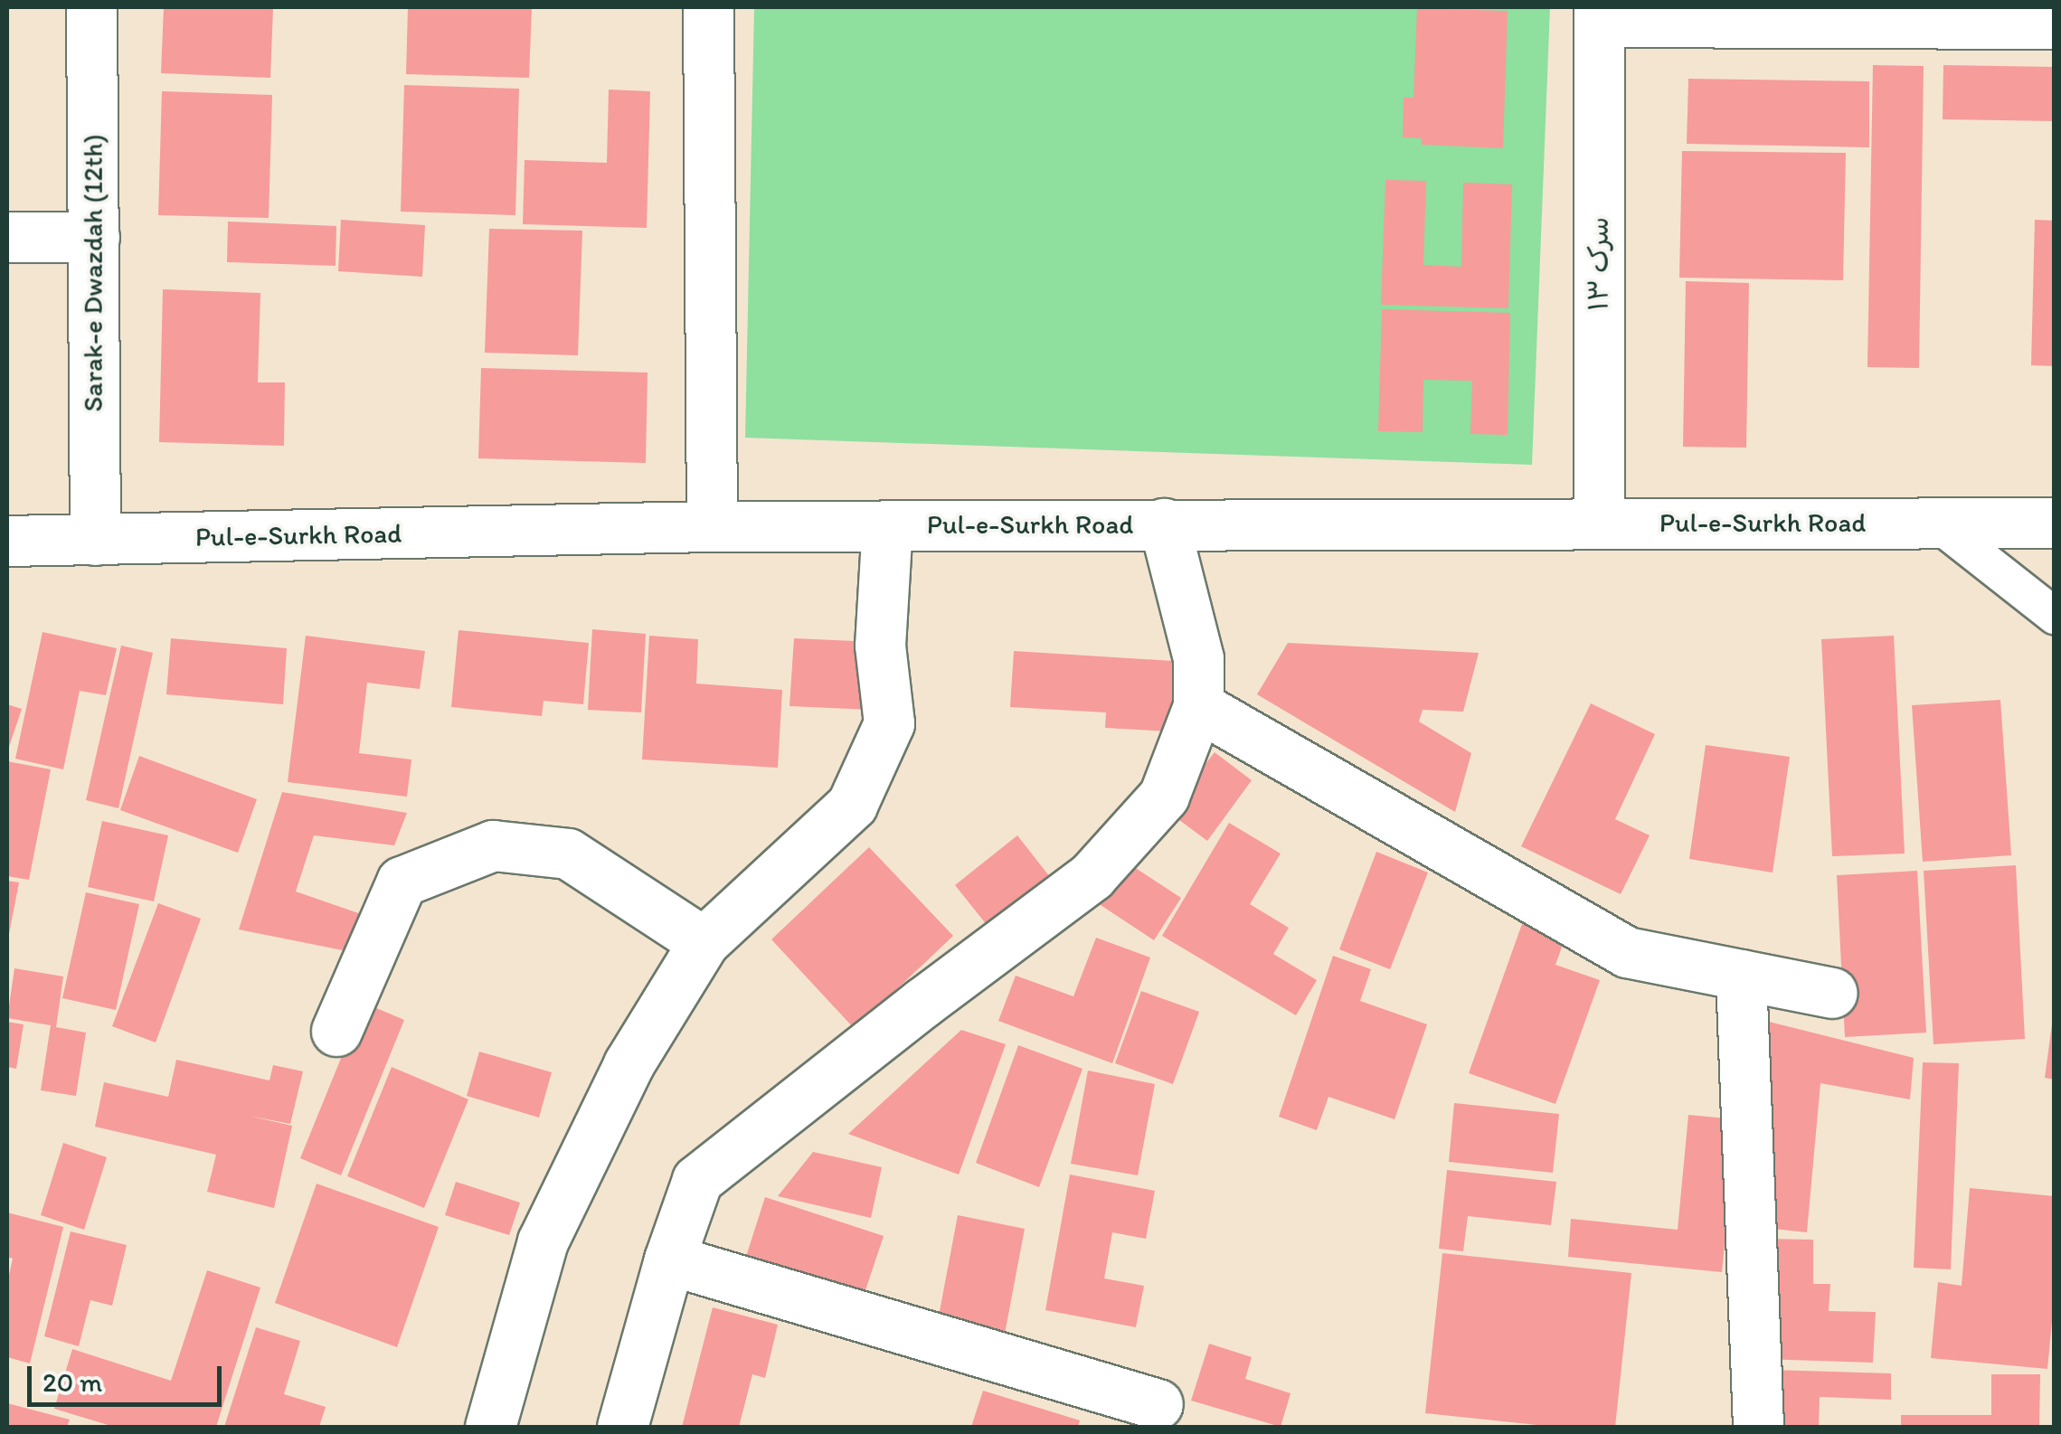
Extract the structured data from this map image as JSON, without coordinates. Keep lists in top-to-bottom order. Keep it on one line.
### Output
{"streets":{"street":["سرک ۱۳","Sarak-e Dwazdah (12th)","Pul-e-Surkh Road"]},"crossings":[["سرک ۱۳","Pul-e-Surkh Road"],["Sarak-e Dwazdah (12th)","Pul-e-Surkh Road"]],"scale_bar":"20 m"}
